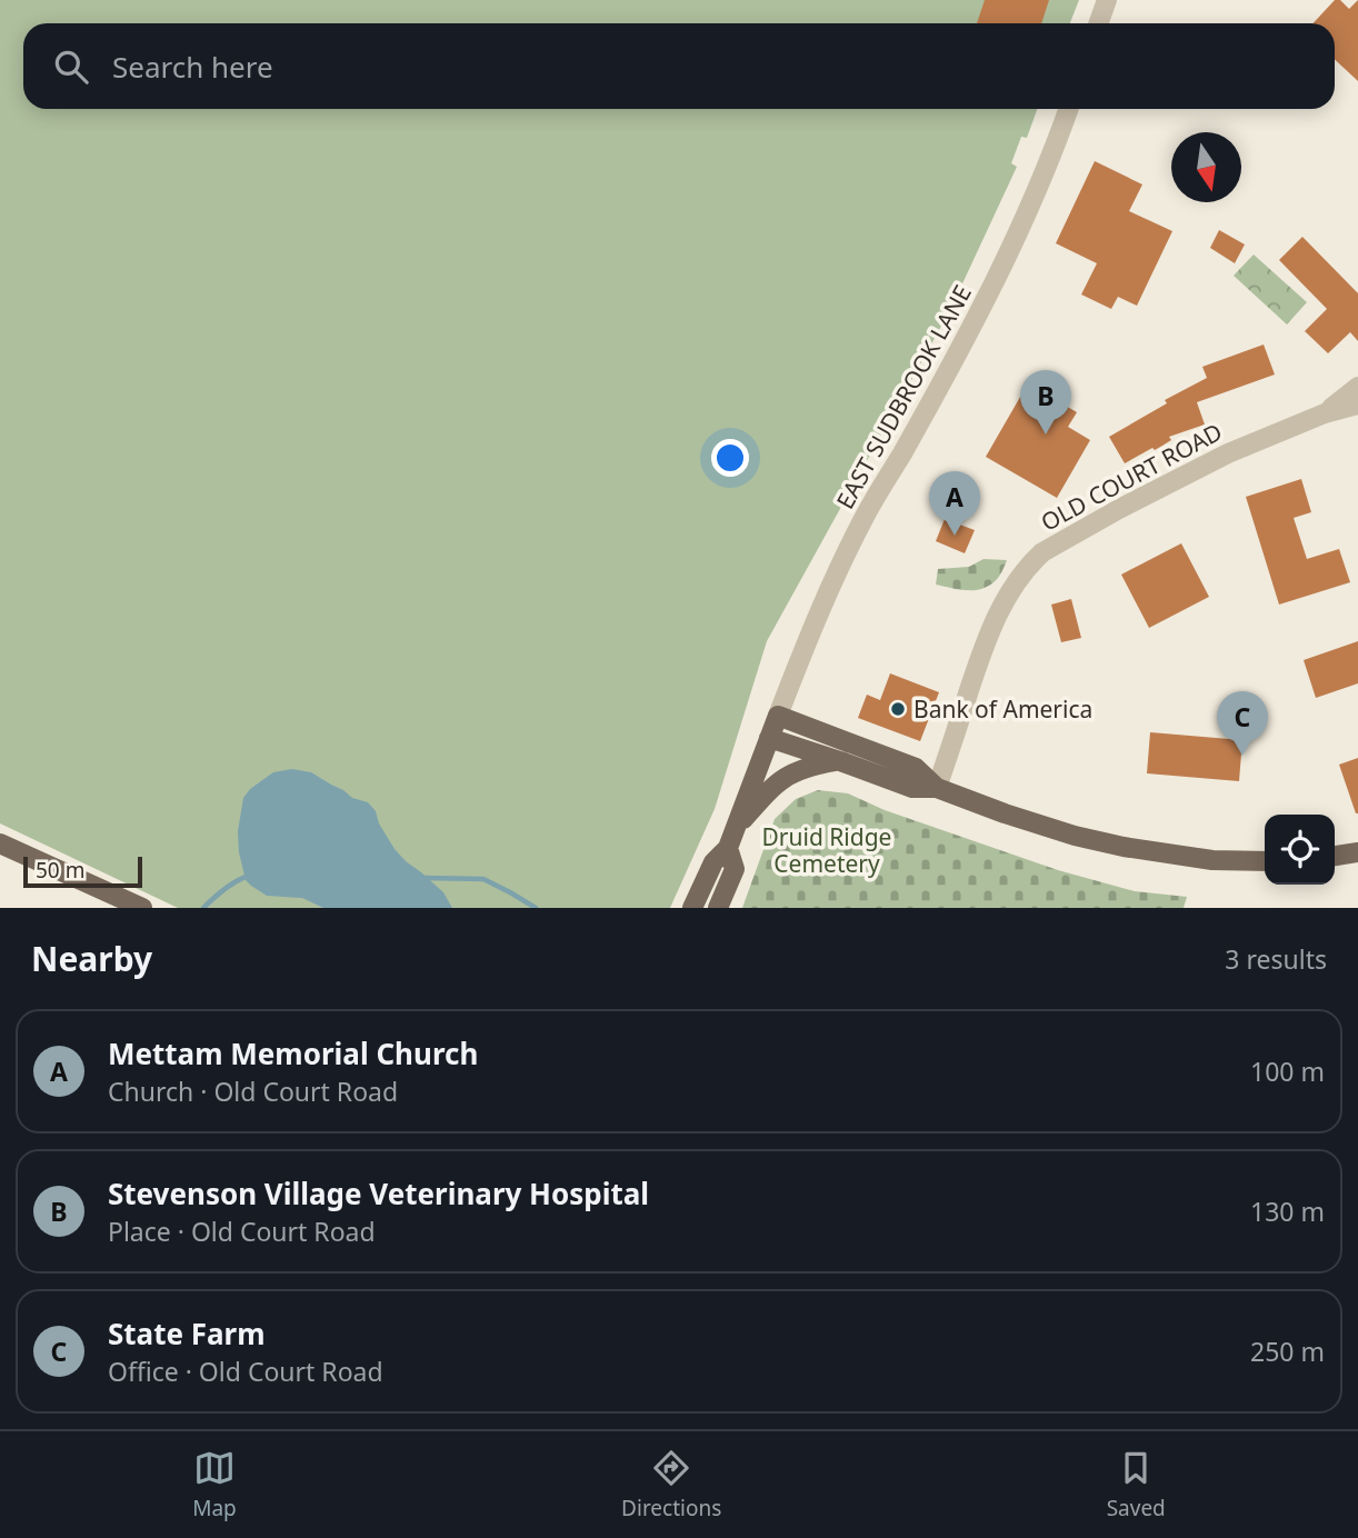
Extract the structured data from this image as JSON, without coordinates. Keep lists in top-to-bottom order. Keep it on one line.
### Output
{"streets":{"street":["EAST SUDBROOK LANE","OLD COURT ROAD"]},"parks":["Druid Ridge Cemetery"],"places":["Bank of America"],"scale_bar":"50 m","north":"bottom","page":{"search":"Search here","pins":["B","A","C"],"scale":"50 m","heading":["Nearby","3 results"],"list":[{"mark":"A","name":"Mettam Memorial Church","note":"Church · Old Court Road","value":"100 m"},{"mark":"B","name":"Stevenson Village Veterinary Hospital","note":"Place · Old Court Road","value":"130 m"},{"mark":"C","name":"State Farm","note":"Office · Old Court Road","value":"250 m"}],"nav":["Map","Directions","Saved"]}}
